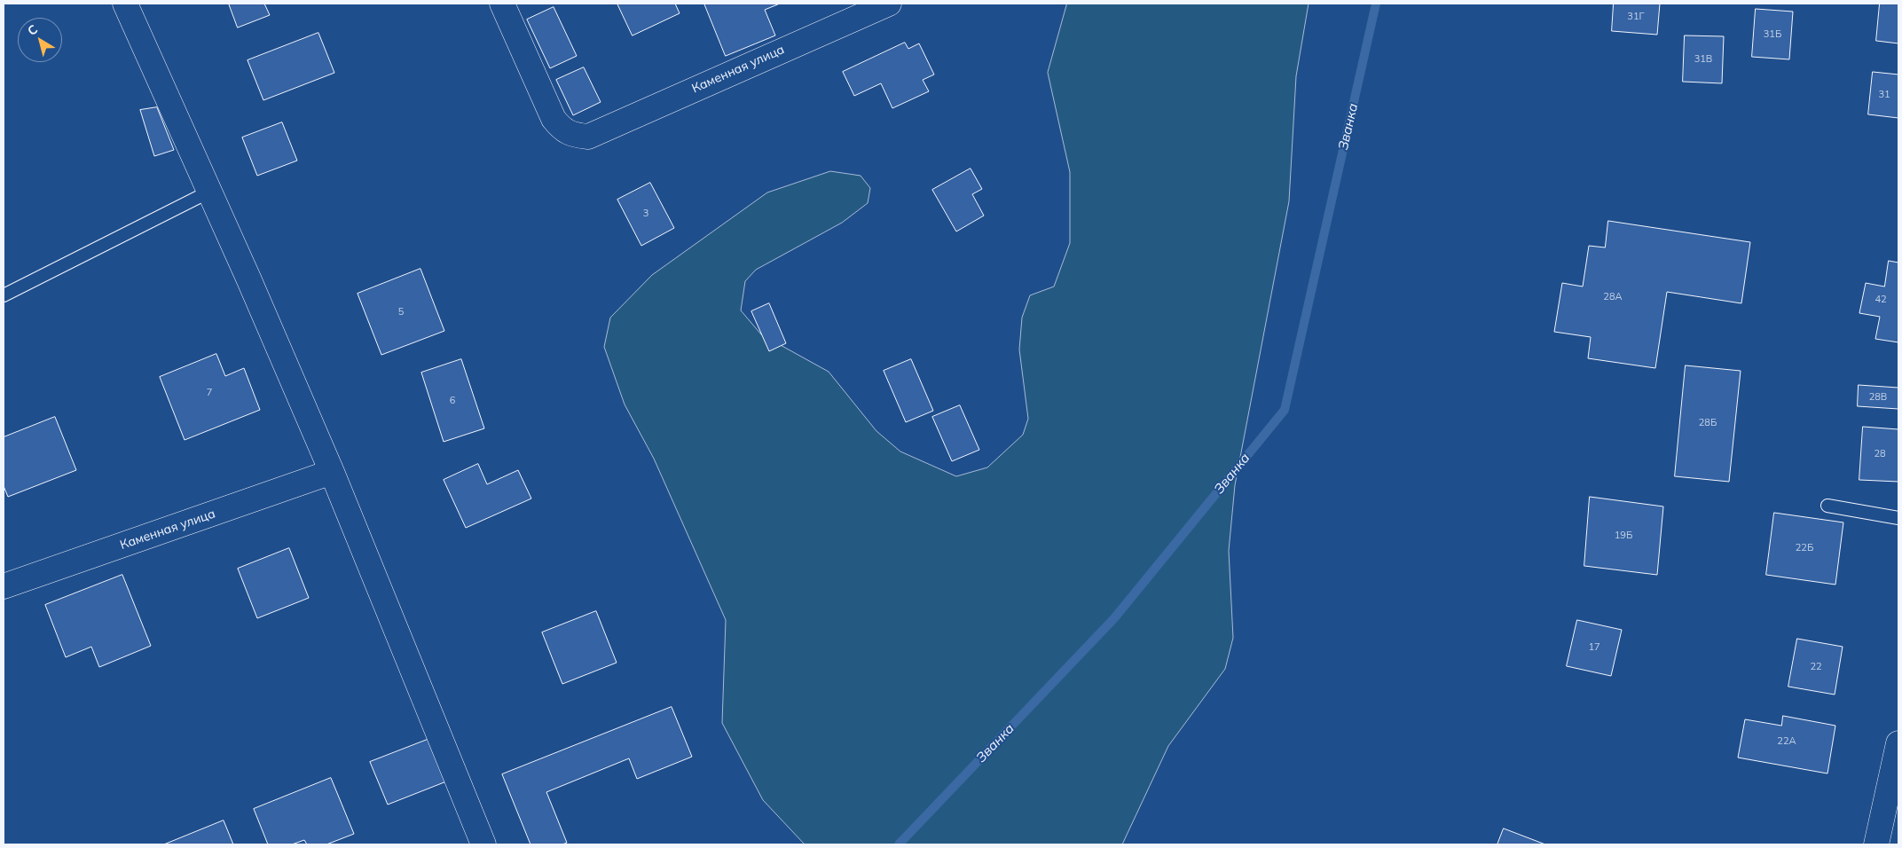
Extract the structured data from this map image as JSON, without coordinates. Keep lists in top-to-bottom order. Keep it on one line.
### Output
{"streets":{"street":["Каменная улица"]},"water":["Званка"],"house_numbers":["31Г","31Б","31В","31","3","28А","42","5","7","28В","6","28Б","28","19Б","22Б","17","22","22А"],"north":"top left"}
